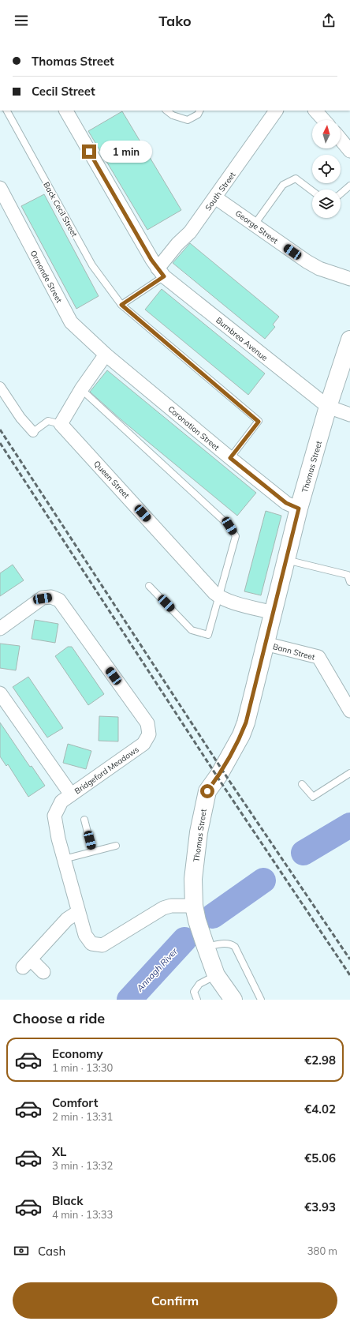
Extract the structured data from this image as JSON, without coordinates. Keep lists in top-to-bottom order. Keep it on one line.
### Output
{"streets":{"main road":["Thomas Street"],"street":["South Street","George Street","Ormonde Street","Burnbrea Avenue","Coronation Street","Queen Street","Bann Street","Bridgeford Meadows"],"lane":["Back Cecil Street"]},"crossings":[["South Street","George Street"],["South Street","Burnbrea Avenue"],["Back Cecil Street","Coronation Street"],["Ormonde Street","Coronation Street"],["Burnbrea Avenue","Thomas Street"],["Coronation Street","Thomas Street"],["Thomas Street","Bann Street"],["Thomas Street","Bridgeford Meadows"]],"water":["Annagh River"],"north":"top","page":{"header":"Tako","banner":["Thomas Street","Cecil Street"],"bubble":"1 min","heading":"Choose a ride","list":[{"name":"Economy","note":"1 min · 13:30","value":"€2.98"},{"name":"Comfort","note":"2 min · 13:31","value":"€4.02"},{"name":"XL","note":"3 min · 13:32","value":"€5.06"},{"name":"Black","note":"4 min · 13:33","value":"€3.93"}],"pay":["Cash","380 m"],"buttons":"Confirm"}}
